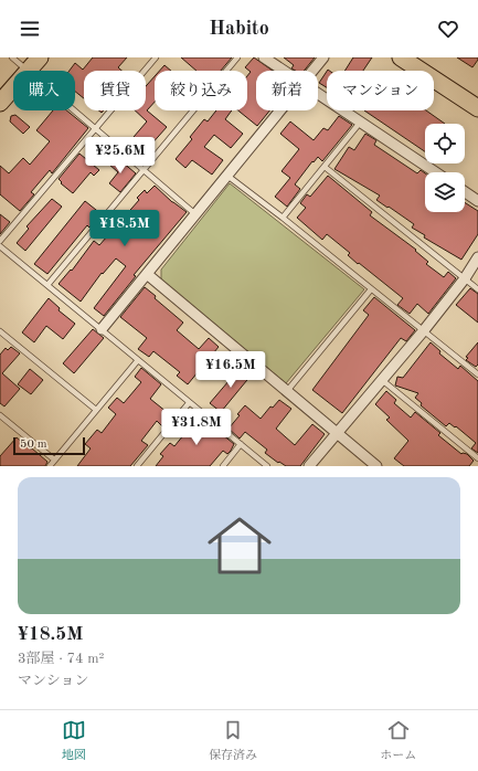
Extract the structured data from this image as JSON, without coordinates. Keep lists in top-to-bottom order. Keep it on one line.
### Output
{"scale_bar":"50 m","page":{"header":"Habito","chip":["購入","賃貸","絞り込み","新着","マンション"],"price":["¥25.6M","¥18.5M","¥16.5M","¥31.8M"],"scale":"50 m","list":[{"name":"¥18.5M","note":"3部屋 · 74 m² · マンション"}],"tabs":["地図","保存済み","ホーム"]}}
